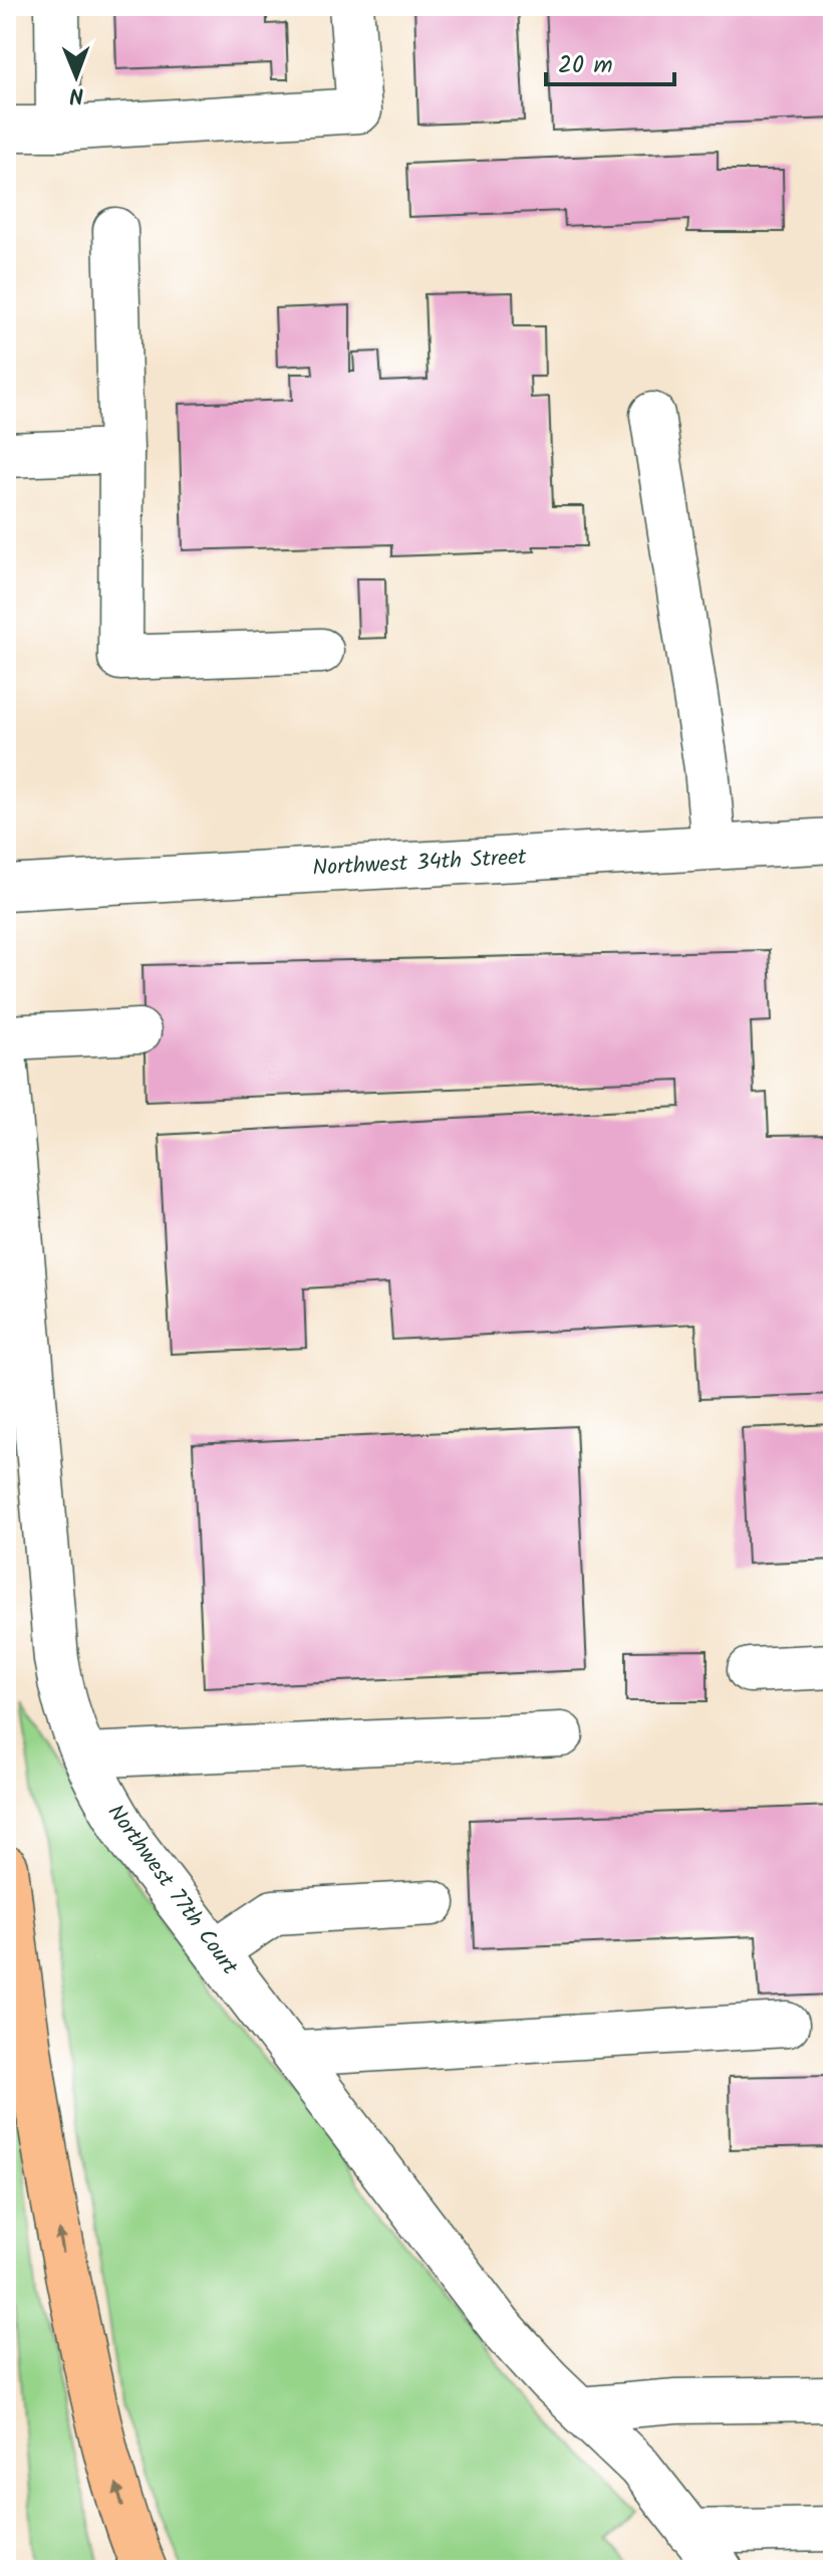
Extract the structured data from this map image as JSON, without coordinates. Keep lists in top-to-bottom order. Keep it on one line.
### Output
{"streets":{"street":["Northwest 34th Street","Northwest 77th Court"]},"scale_bar":"20 m","north":"bottom"}
